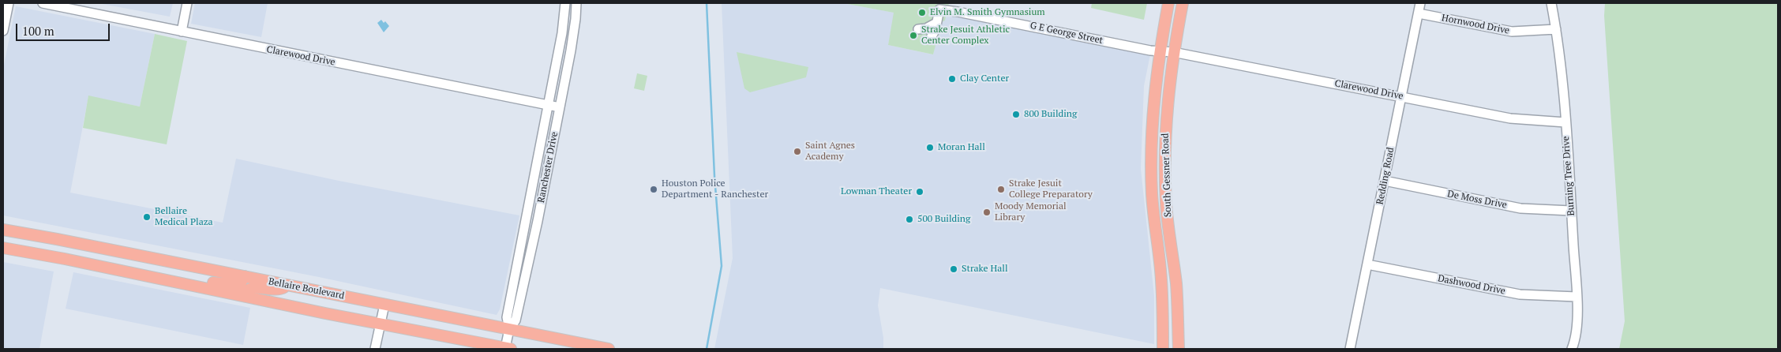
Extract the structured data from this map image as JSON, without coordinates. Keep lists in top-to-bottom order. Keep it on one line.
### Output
{"streets":{"main road":["South Gessner Road","Bellaire Boulevard"],"street":["Hornwood Drive","G E George Street","Clarewood Drive","Ranchester Drive","Redding Road","Burning Tree Drive","De Moss Drive","Dashwood Drive"]},"crossings":[["Hornwood Drive","Redding Road"],["Hornwood Drive","Burning Tree Drive"],["G E George Street","Clarewood Drive"],["G E George Street","South Gessner Road"],["Clarewood Drive","Ranchester Drive"],["Clarewood Drive","South Gessner Road"],["Clarewood Drive","Redding Road"],["Clarewood Drive","Burning Tree Drive"],["Ranchester Drive","Bellaire Boulevard"],["Redding Road","De Moss Drive"],["Redding Road","Dashwood Drive"],["Burning Tree Drive","De Moss Drive"],["Burning Tree Drive","Dashwood Drive"]],"places":["Elvin M. Smith Gymnasium","Strake Jesuit Athletic Center Complex","Clay Center","800 Building","Moran Hall","Saint Agnes Academy","Houston Police Department - Ranchester","Strake Jesuit College Preparatory","Lowman Theater","Moody Memorial Library","Bellaire Medical Plaza","500 Building","Strake Hall"],"scale_bar":"100 m"}
